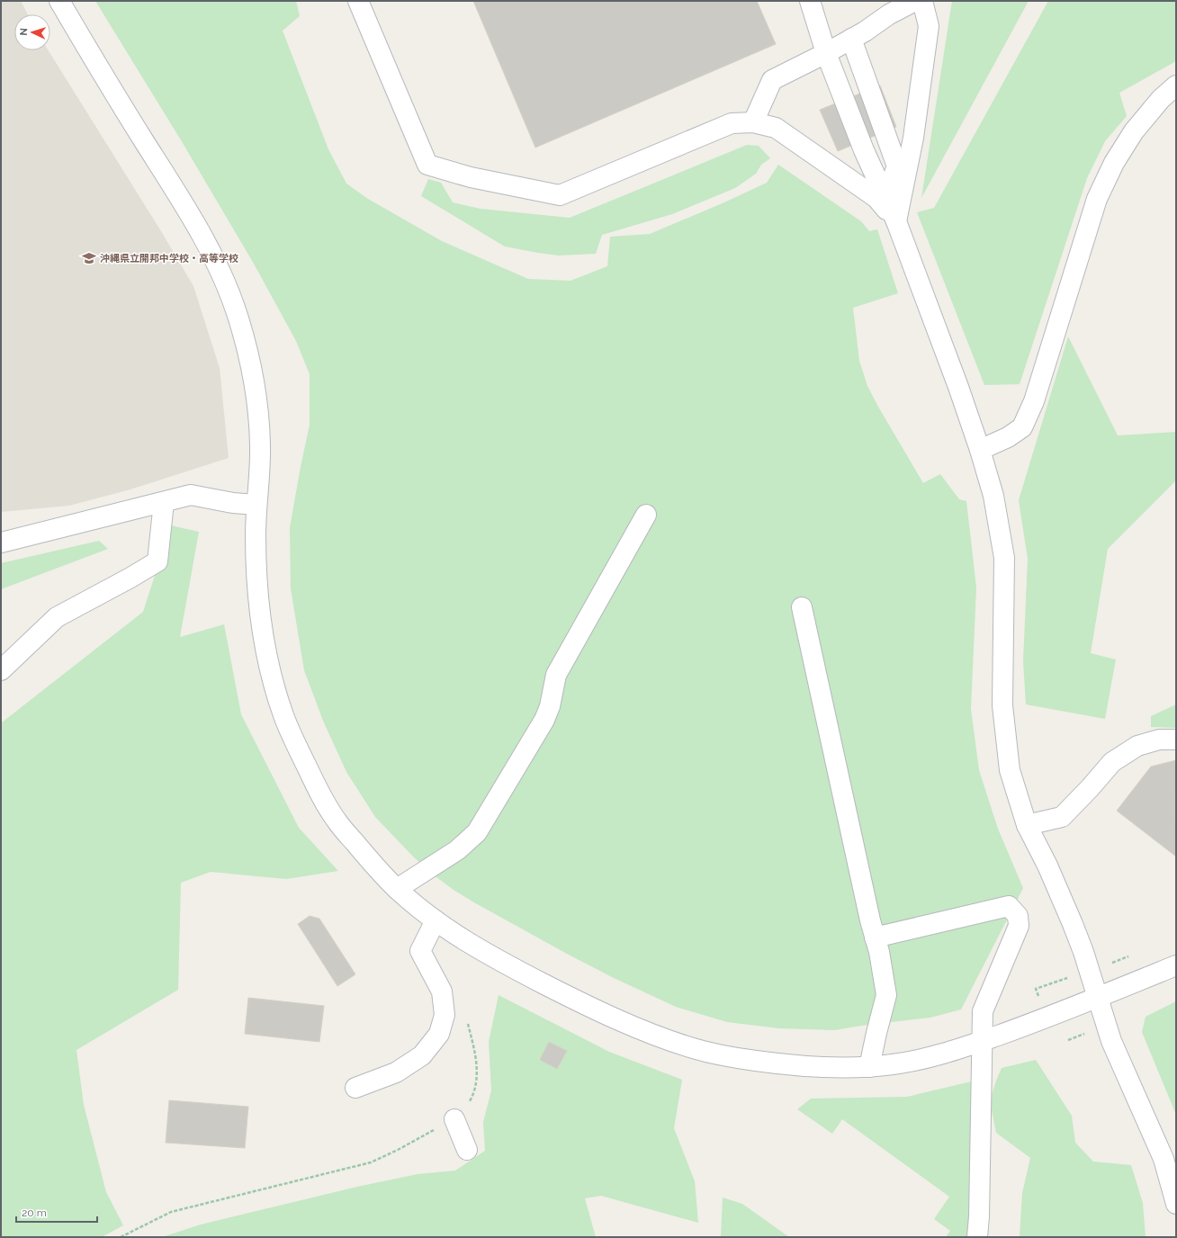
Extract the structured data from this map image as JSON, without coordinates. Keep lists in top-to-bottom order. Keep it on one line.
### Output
{"places":{"school or university":["沖縄県立開邦中学校・高等学校"]},"scale_bar":"20 m","north":"left"}
